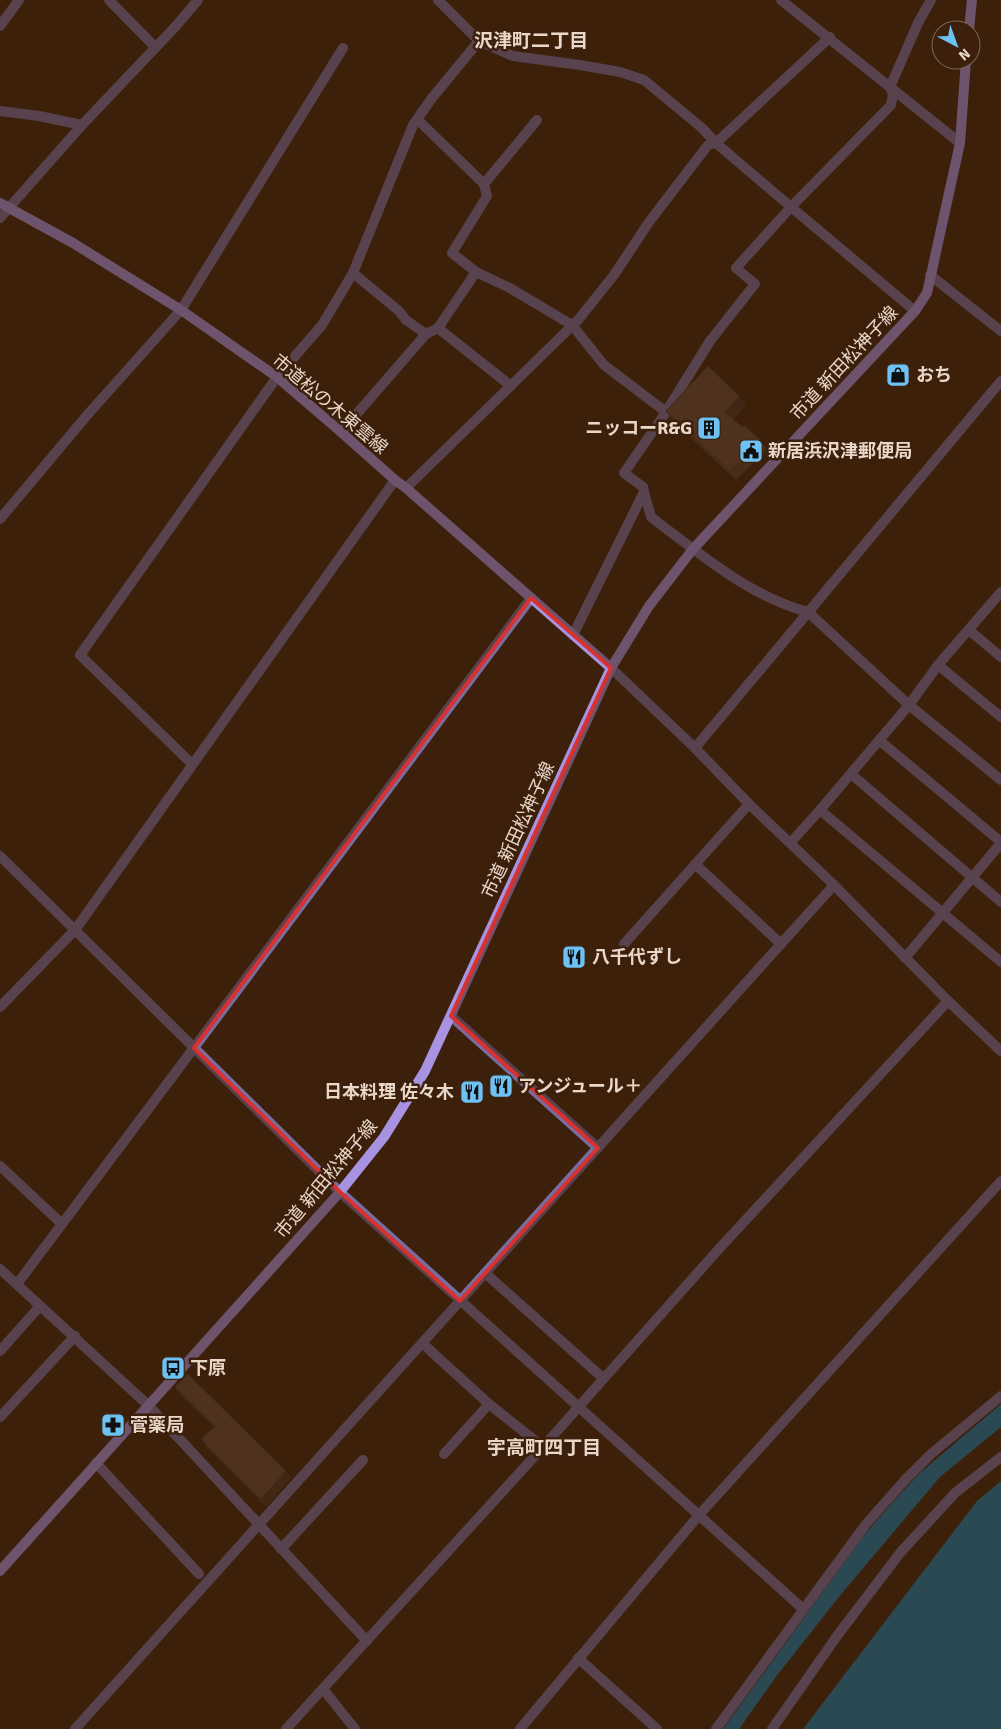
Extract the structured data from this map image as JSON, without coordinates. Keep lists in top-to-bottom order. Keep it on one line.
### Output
{"streets":{"street":["市道 新田松神子線","市道松の木東雲線"]},"crossings":[["市道 新田松神子線","市道松の木東雲線"]],"districts":["沢津町二丁目","宇高町四丁目"],"places":{"shop":["おち"],"building":["ニッコーR&G"],"public building":["新居浜沢津郵便局"],"restaurant":["八千代ずし","アンジュール＋","日本料理 佐々木"],"bus stop":["下原"],"pharmacy":["菅薬局"]},"north":"bottom right"}
